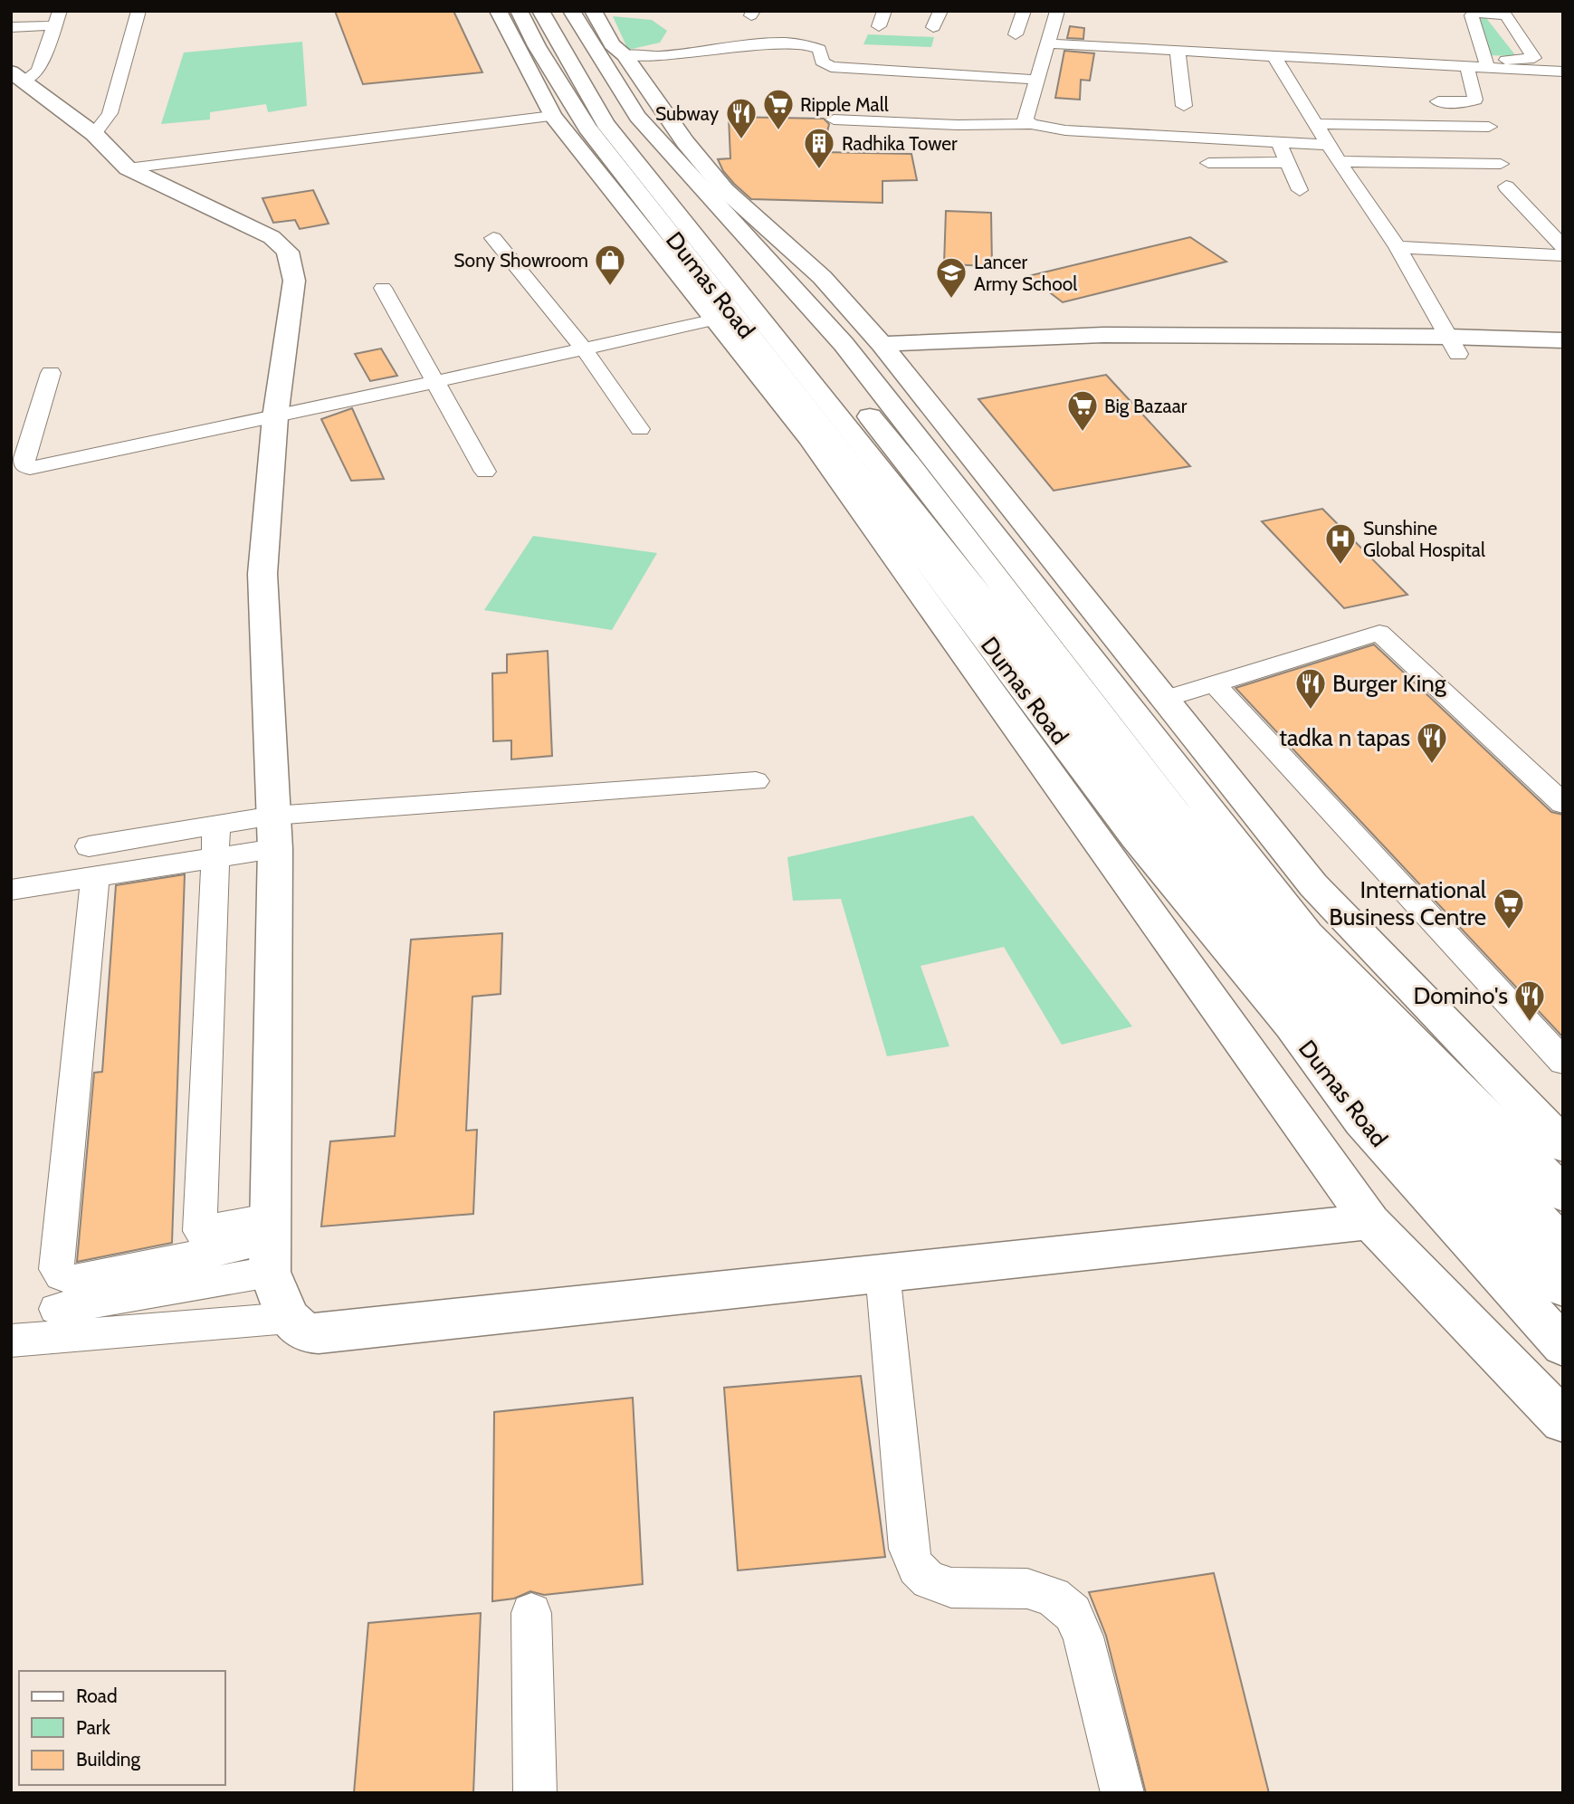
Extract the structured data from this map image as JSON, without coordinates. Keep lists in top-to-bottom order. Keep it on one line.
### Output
{"streets":{"main road":["Dumas Road"]},"places":{"supermarket":["Ripple Mall","Big Bazaar","International Business Centre"],"restaurant":["Subway","Burger King","tadka n tapas","Domino's"],"building":["Radhika Tower"],"shop":["Sony Showroom"],"school or university":["Lancer Army School"],"hospital":["Sunshine Global Hospital"]},"legend":["Road","Park","Building"]}
